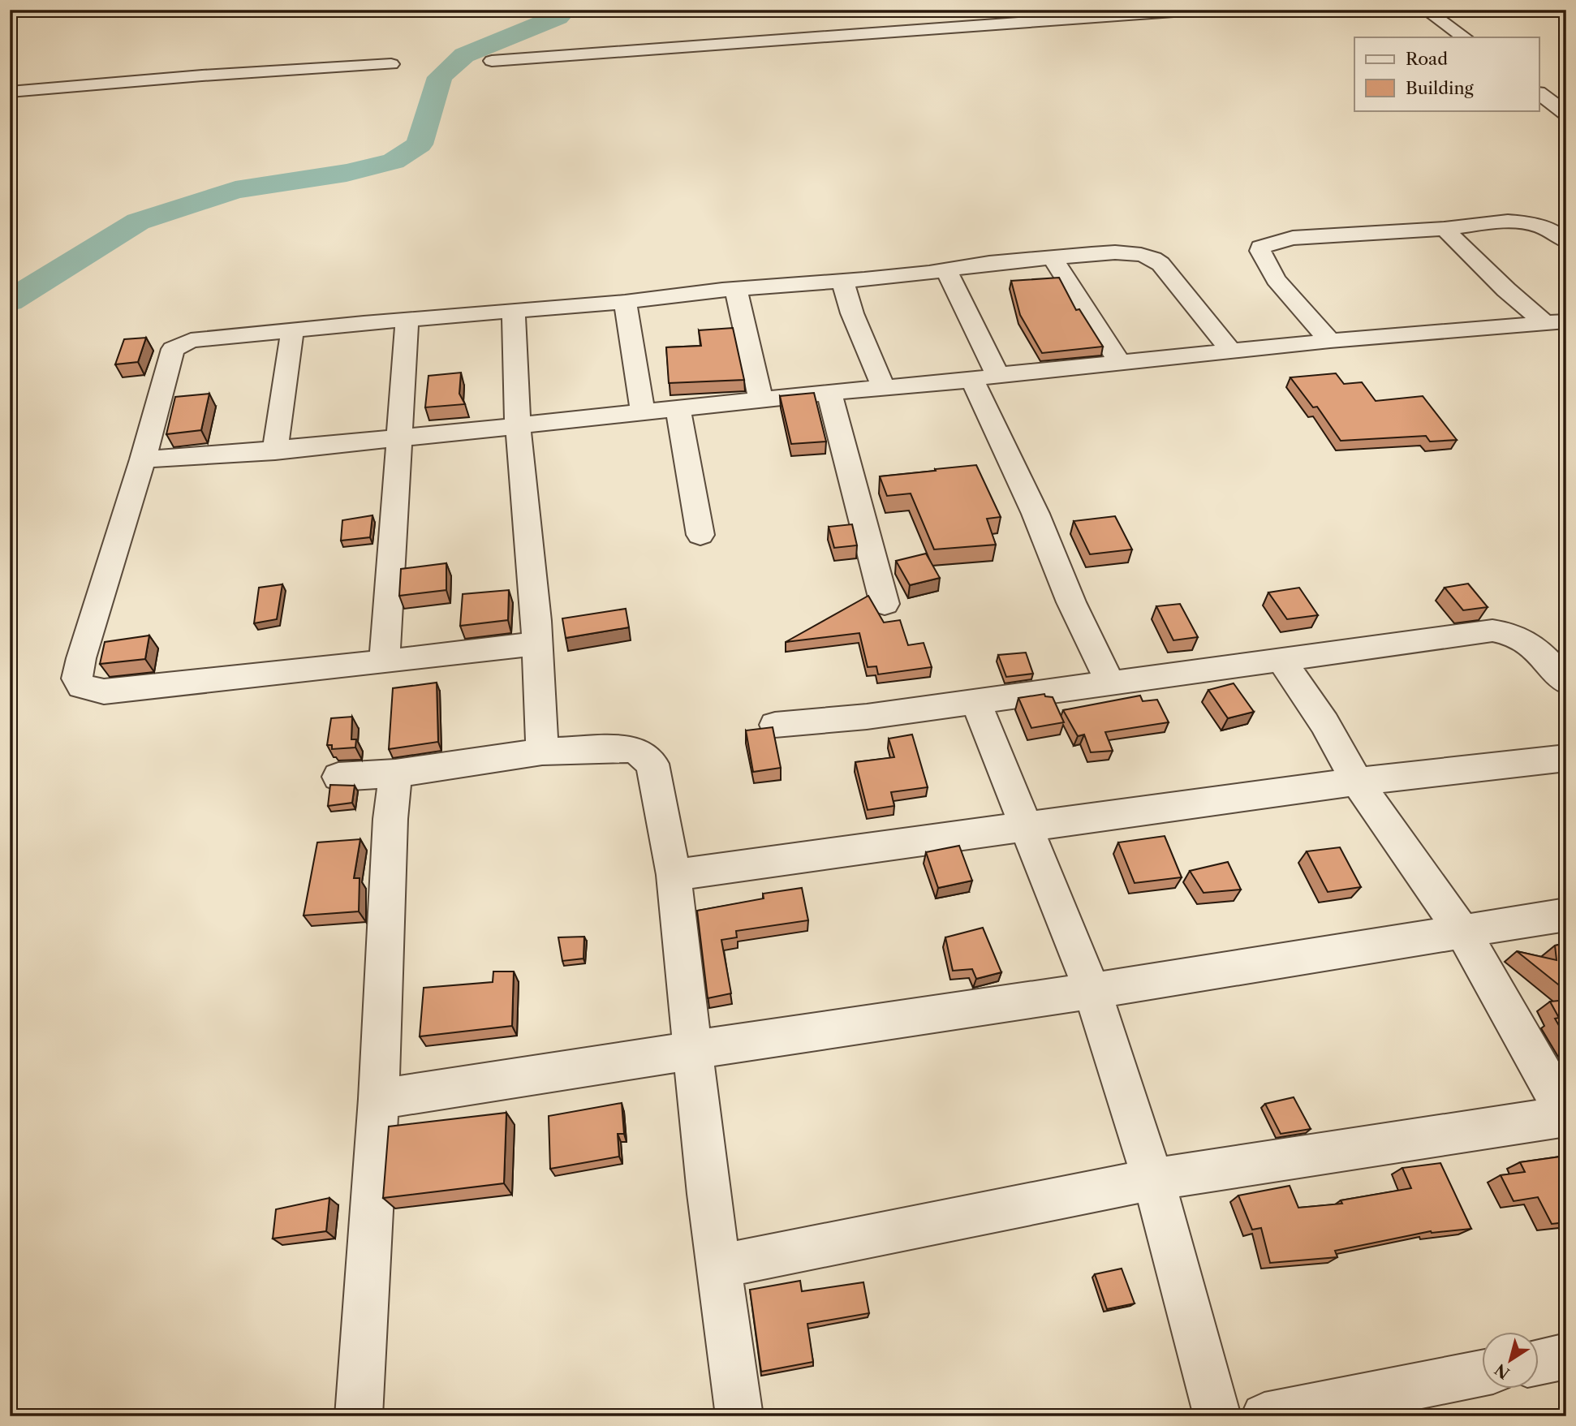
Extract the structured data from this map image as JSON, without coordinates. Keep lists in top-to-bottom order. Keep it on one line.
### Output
{"legend":["Road","Building"],"north":"bottom left"}
